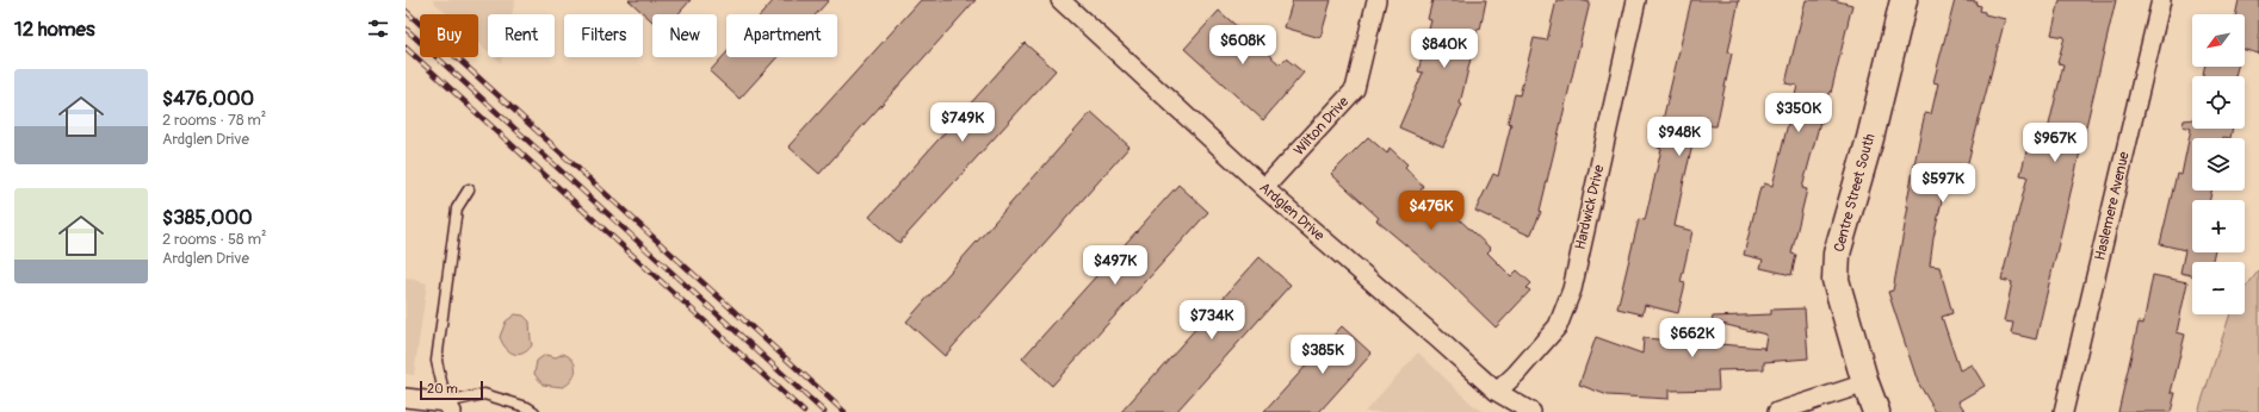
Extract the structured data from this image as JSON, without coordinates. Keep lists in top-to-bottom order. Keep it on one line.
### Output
{"streets":{"street":["Wilton Drive","Centre Street South","Haslemere Avenue","Hardwick Drive","Ardglen Drive"]},"crossings":[["Wilton Drive","Ardglen Drive"],["Hardwick Drive","Ardglen Drive"]],"scale_bar":"20 m","north":"bottom left","page":{"heading":"12 homes","map_buttons":["+","−"],"chip":["Buy","Rent","Filters","New","Apartment"],"price":["$608K","$840K","$350K","$749K","$948K","$967K","$597K","$476K","$497K","$734K","$662K","$385K"],"list":[{"name":"$476,000","note":"2 rooms · 78 m² · Ardglen Drive"},{"name":"$385,000","note":"2 rooms · 58 m² · Ardglen Drive"}],"scale":"20 m"}}
